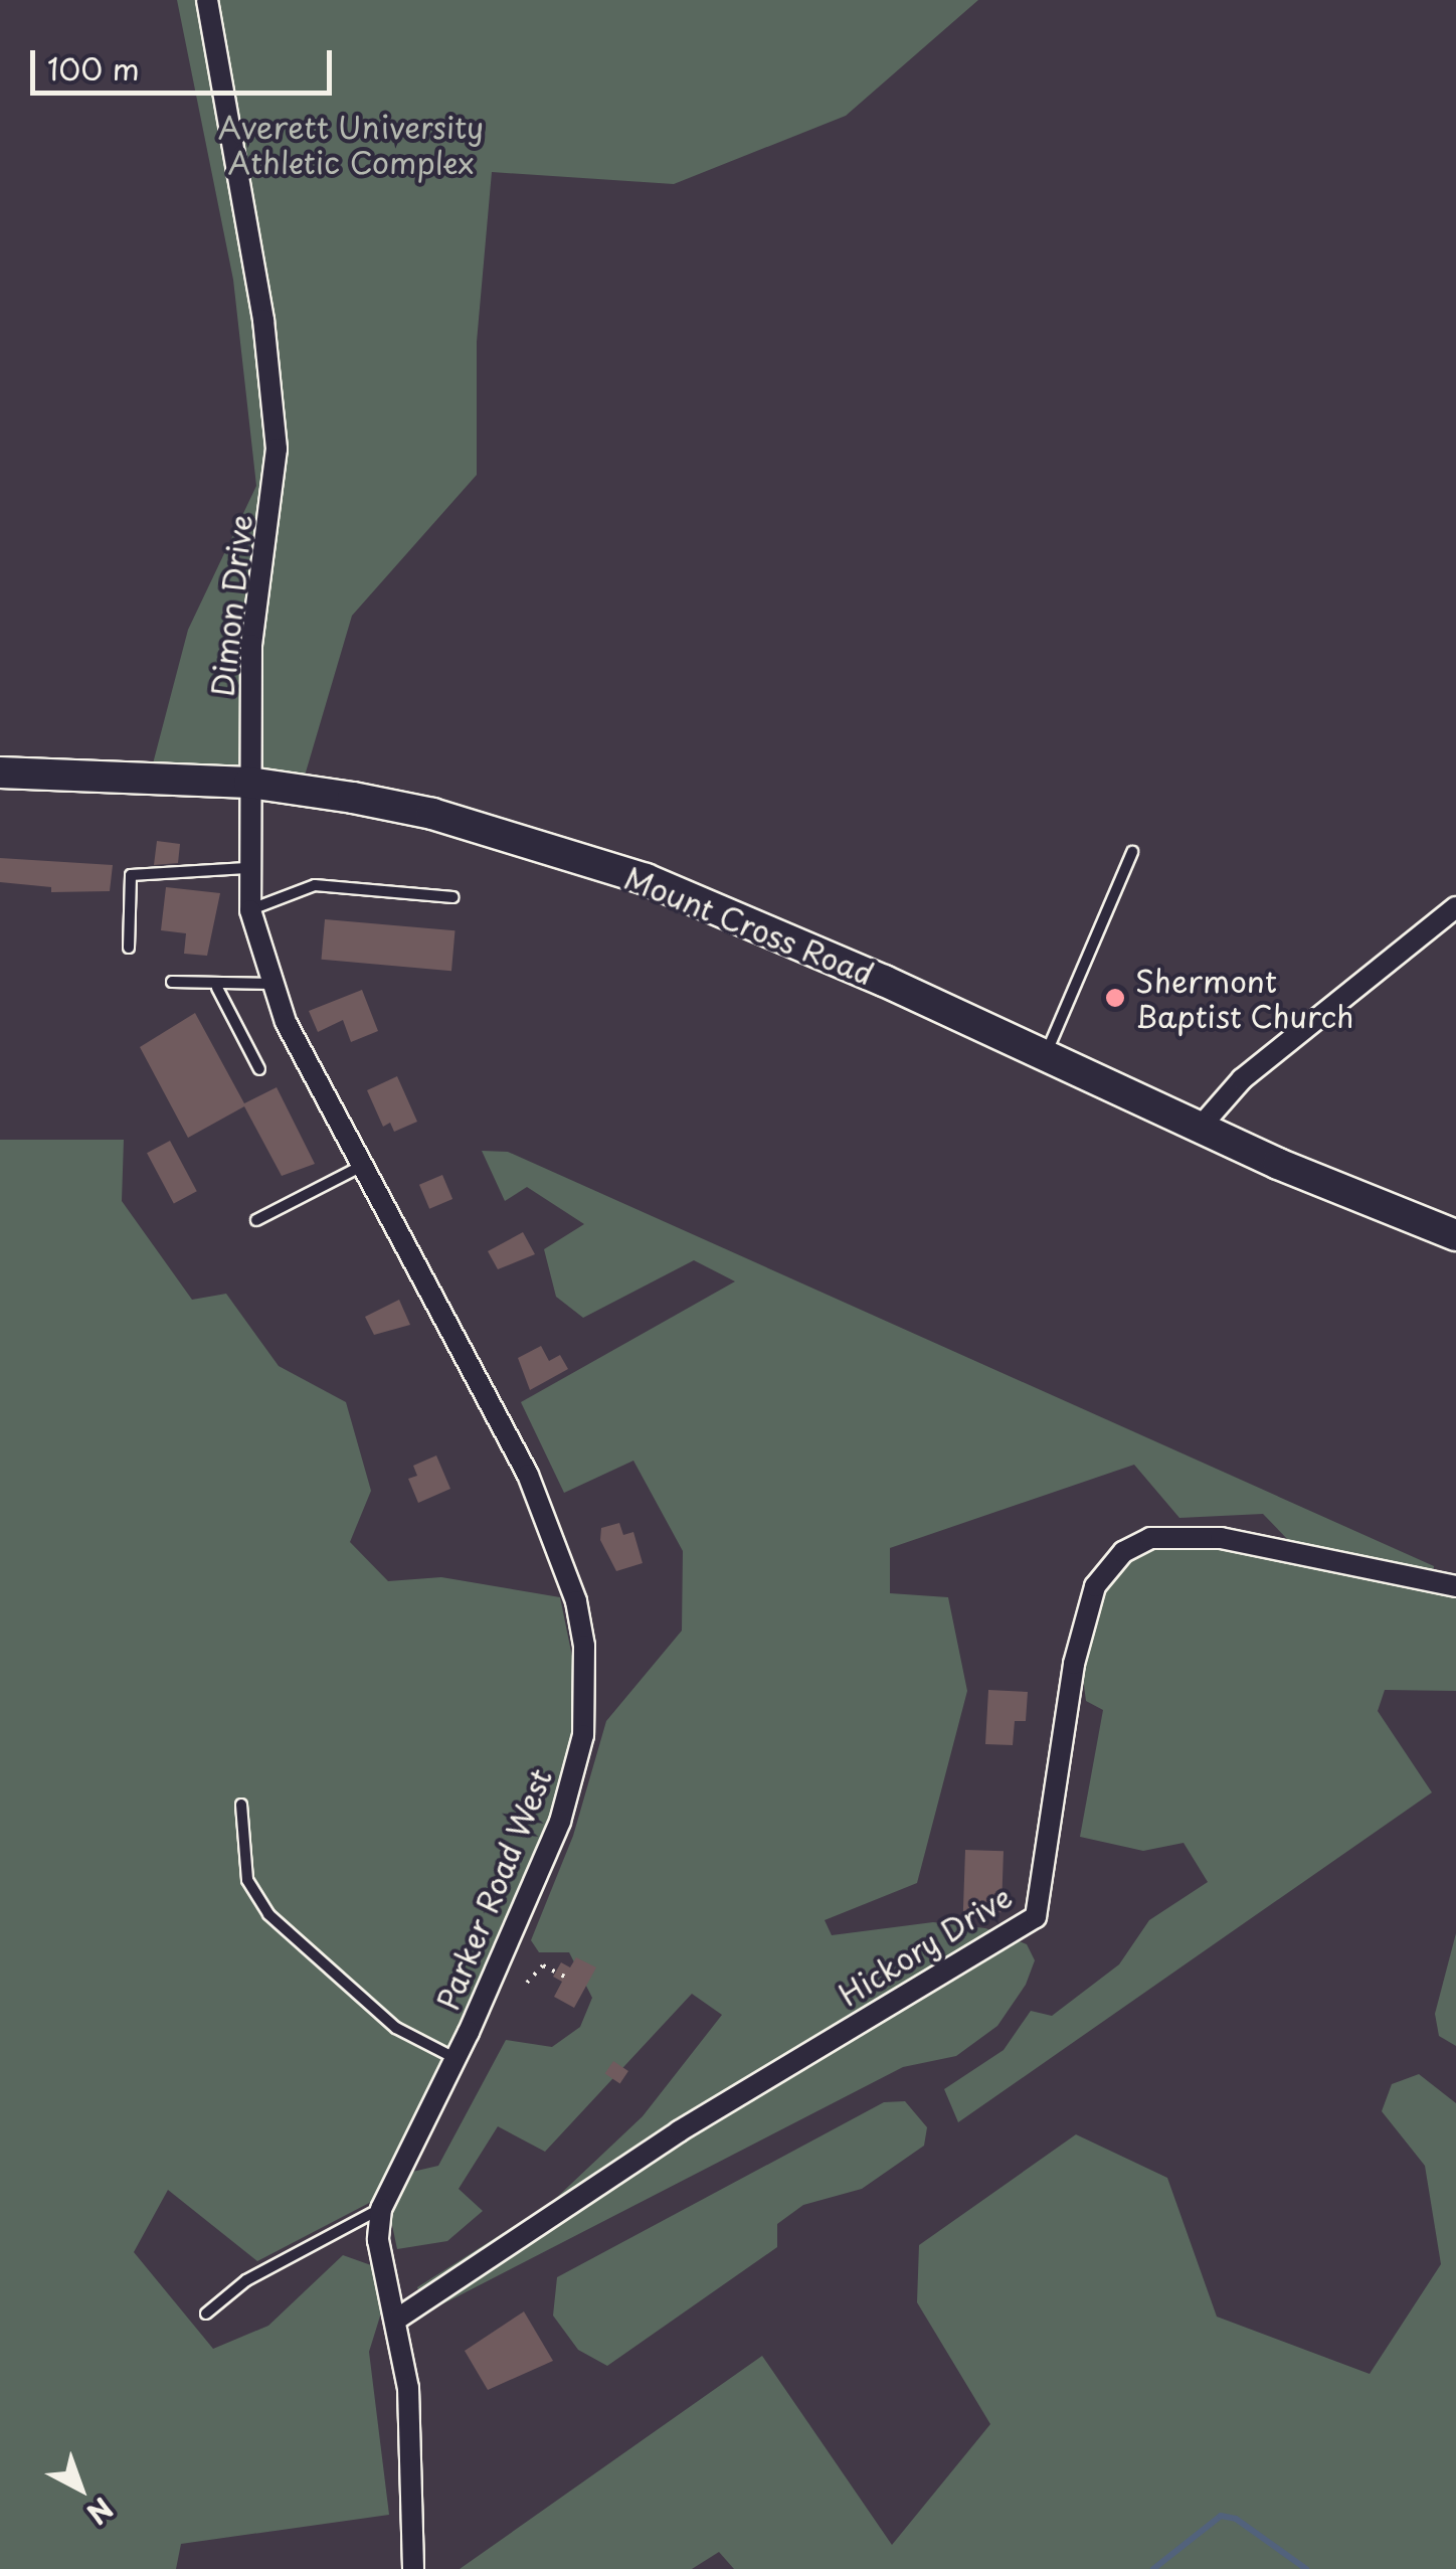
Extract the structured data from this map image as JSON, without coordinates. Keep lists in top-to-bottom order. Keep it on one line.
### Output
{"streets":{"main road":["Mount Cross Road"],"street":["Dimon Drive","Parker Road West","Hickory Drive"]},"crossings":[["Dimon Drive","Mount Cross Road"],["Dimon Drive","Parker Road West"],["Parker Road West","Hickory Drive"]],"parks":["Averett University Athletic Complex"],"places":["Shermont Baptist Church"],"scale_bar":"100 m","north":"bottom right"}
